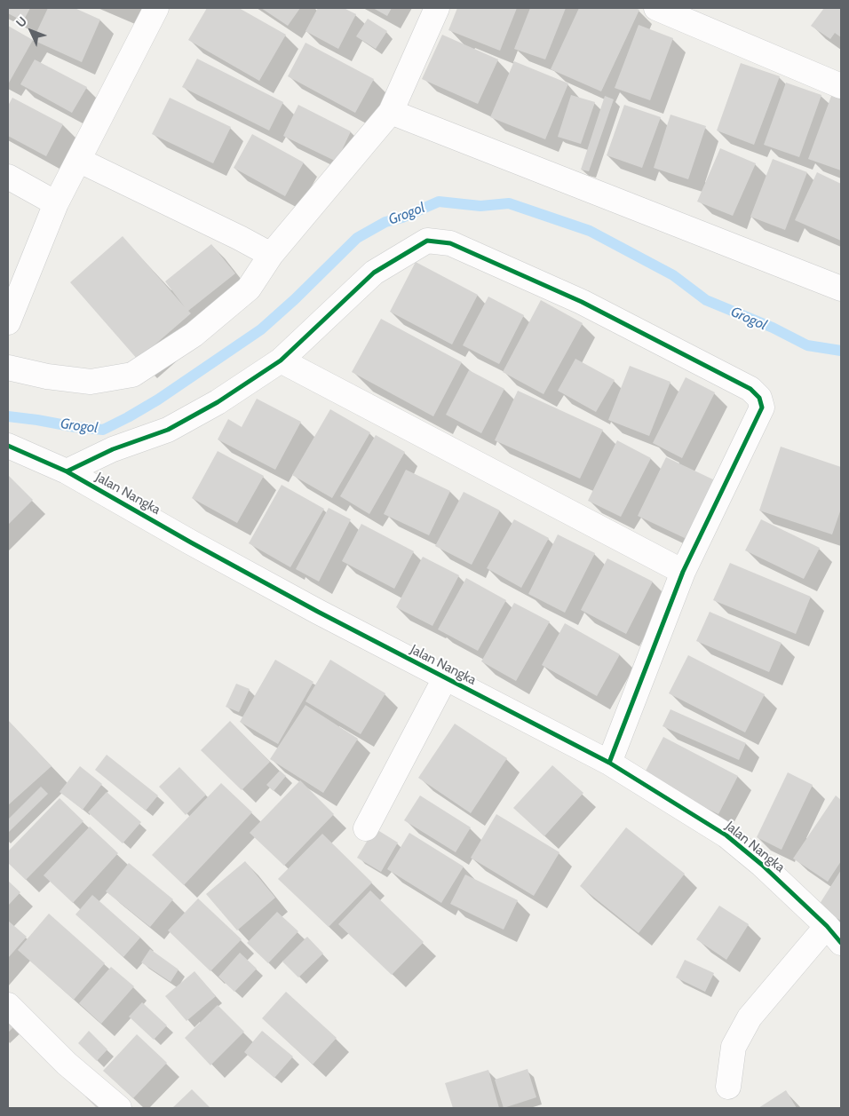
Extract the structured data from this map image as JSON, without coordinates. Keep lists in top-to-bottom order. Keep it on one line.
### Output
{"streets":{"street":["Jalan Nangka"]},"water":["Grogol"],"north":"top left"}
